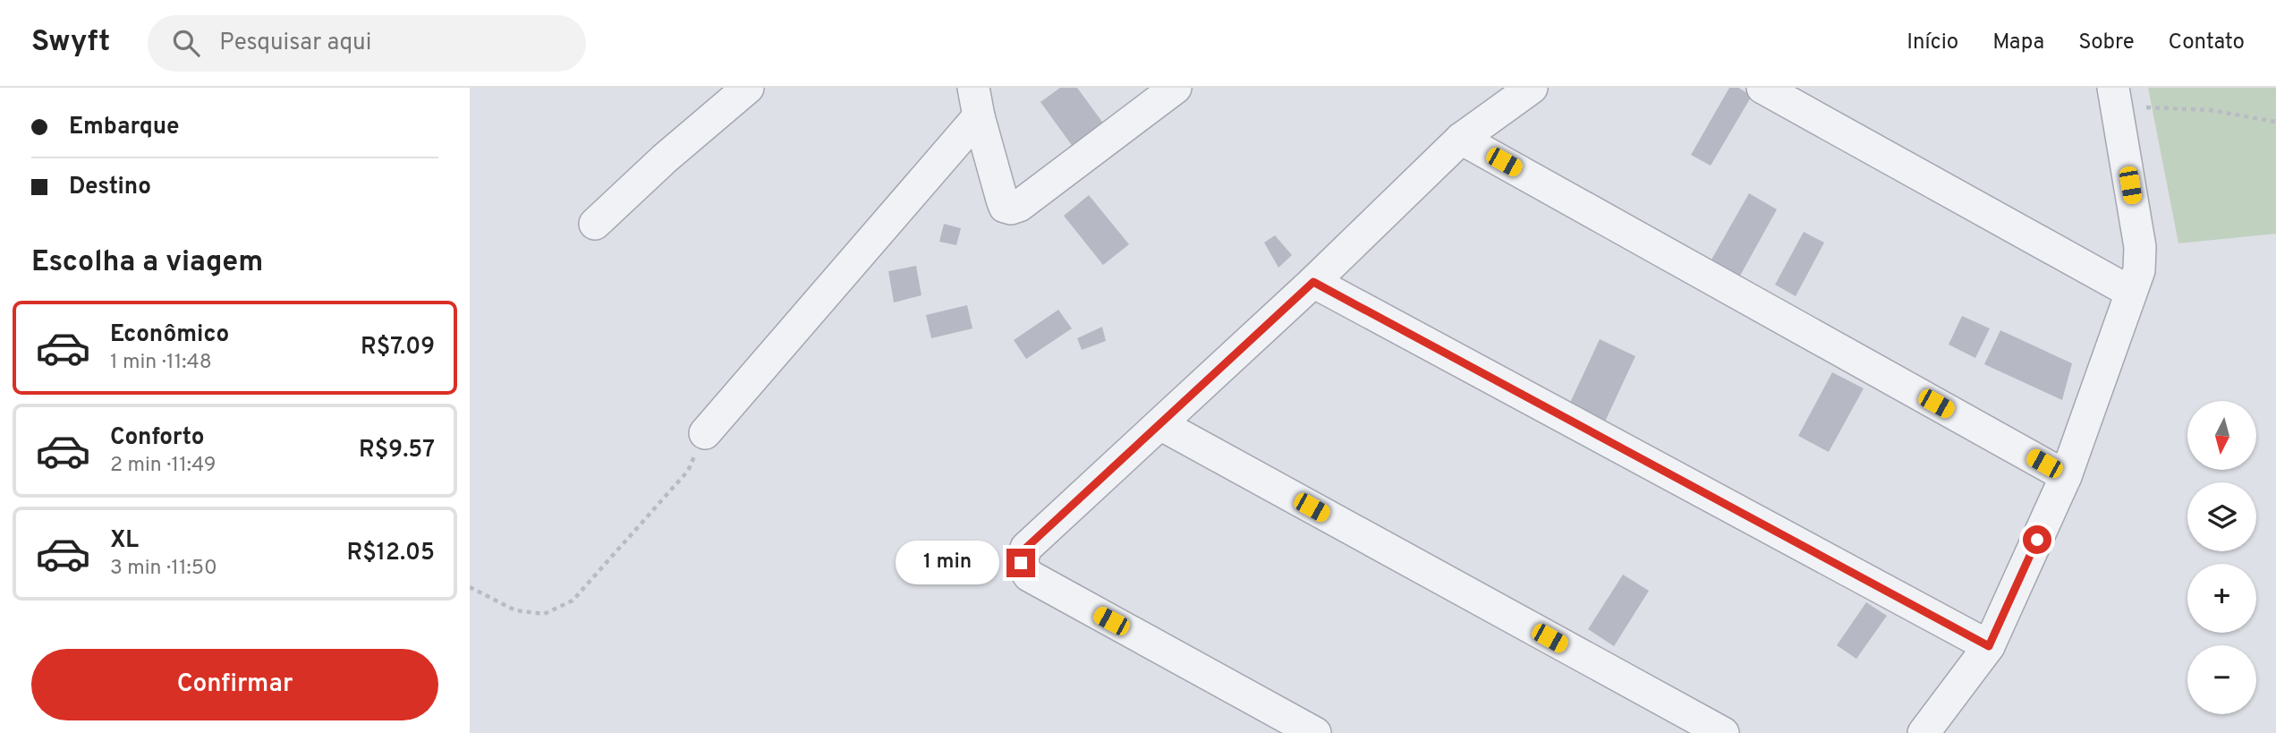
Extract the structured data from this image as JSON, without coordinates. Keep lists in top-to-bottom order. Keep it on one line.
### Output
{"north":"bottom","page":{"header":"Swyft","search":"Pesquisar aqui","nav":["Início","Mapa","Sobre","Contato"],"banner":["Embarque","Destino"],"heading":"Escolha a viagem","list":[{"name":"Econômico","note":"1 min · 11:48","value":"R$7.09"},{"name":"Conforto","note":"2 min · 11:49","value":"R$9.57"},{"name":"XL","note":"3 min · 11:50","value":"R$12.05"}],"map_buttons":["+","−"],"bubble":"1 min","buttons":"Confirmar"}}
